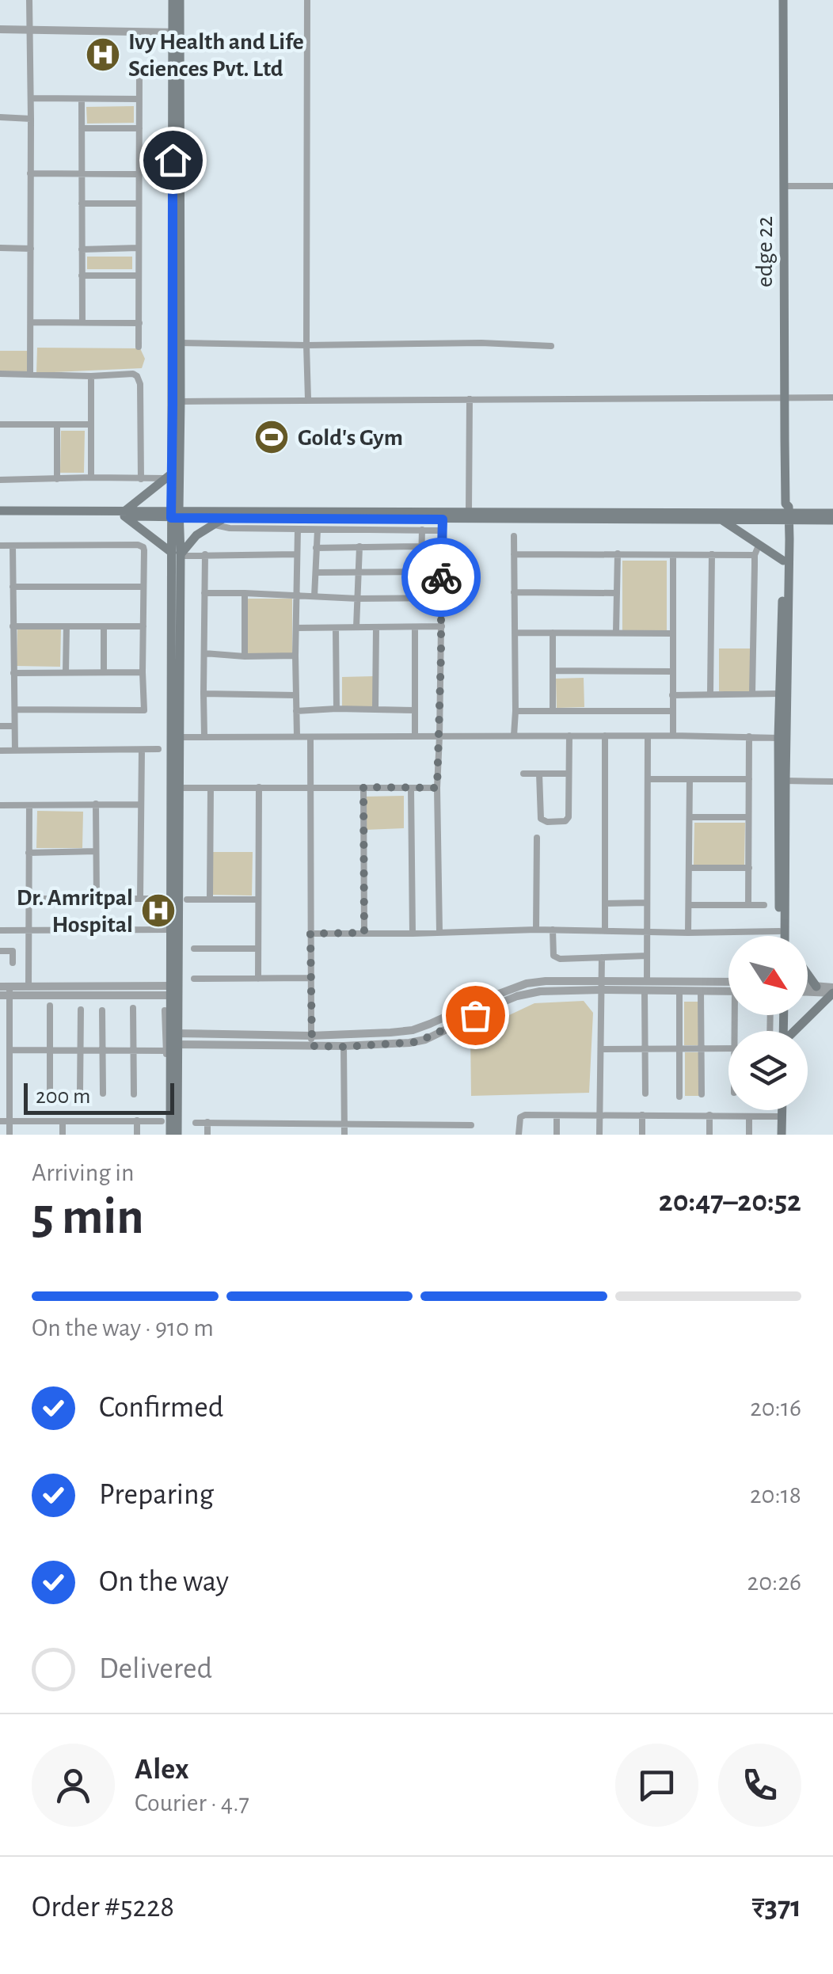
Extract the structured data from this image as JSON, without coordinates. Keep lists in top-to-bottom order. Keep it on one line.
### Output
{"streets":{"main road":["edge 22"]},"places":{"hospital":["Ivy Health and Life Sciences Pvt. Ltd","Dr. Amritpal Hospital"],"sports":["Gold's Gym"]},"scale_bar":"200 m","north":"bottom right","page":{"scale":"200 m","heading":["5 min","Arriving in","20:47–20:52"],"panel":["Alex","Courier · 4.7","Order #5228","₹371"],"bar":"On the way · 910 m","list":[["Confirmed","20:16"],["Preparing","20:18"],["On the way","20:26"],"Delivered"]}}
